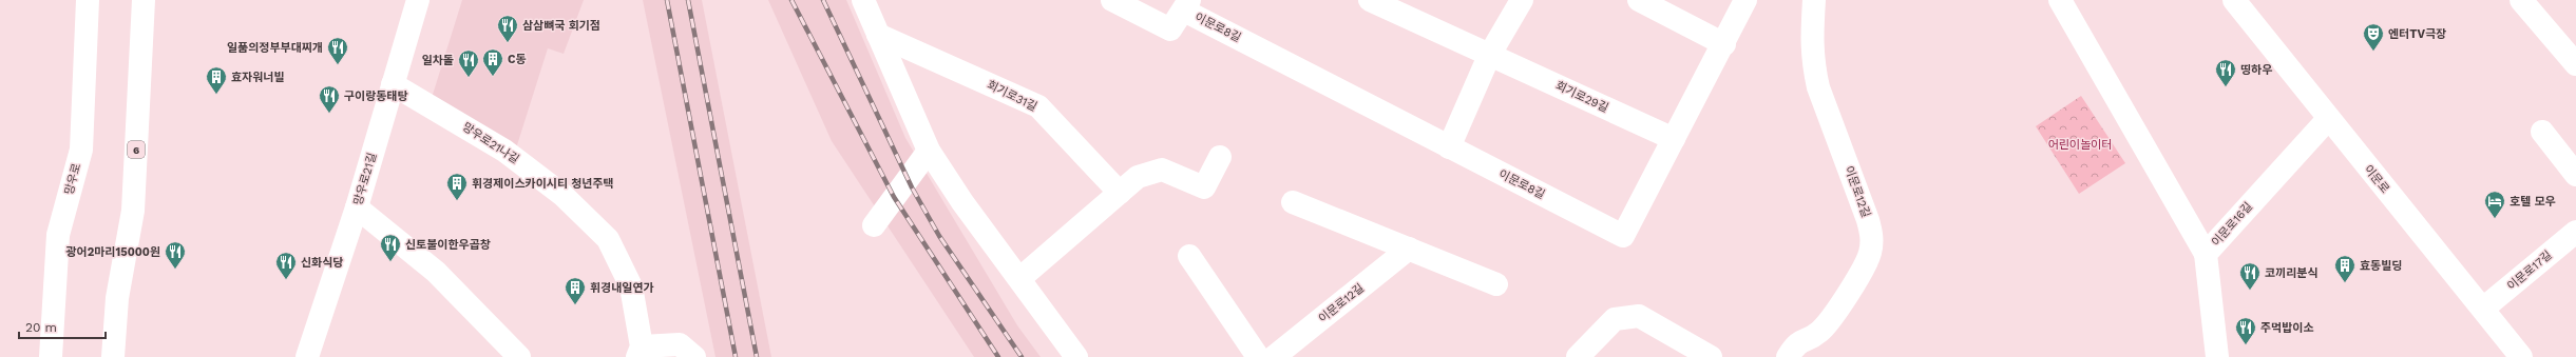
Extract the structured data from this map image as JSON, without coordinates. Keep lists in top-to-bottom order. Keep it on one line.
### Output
{"streets":{"street":["이문로8길","회기로31길","회기로29길","망우로21나길","6","망우로","망우로21길","이문로","이문로12길","이문로16길","이문로17길"]},"crossings":[["이문로8길","회기로29길"],["망우로21나길","망우로21길"],["이문로","이문로16길"],["이문로","이문로17길"]],"parks":["어린이놀이터"],"places":{"restaurant":["삼삼뼈국 회기점","일품의정부부대찌개","일차돌","띵하우","구이랑동태탕","신토불이한우곱창","광어2마리15000원","신화식당","코끼리분식","주먹밥이소"],"theatre":["엔터TV극장"],"building":["C동","효자워너빌","휘경제이스카이시티 청년주택","효동빌딩","휘경내일연가"],"hotel":["호텔 모우"]},"scale_bar":"20 m"}
